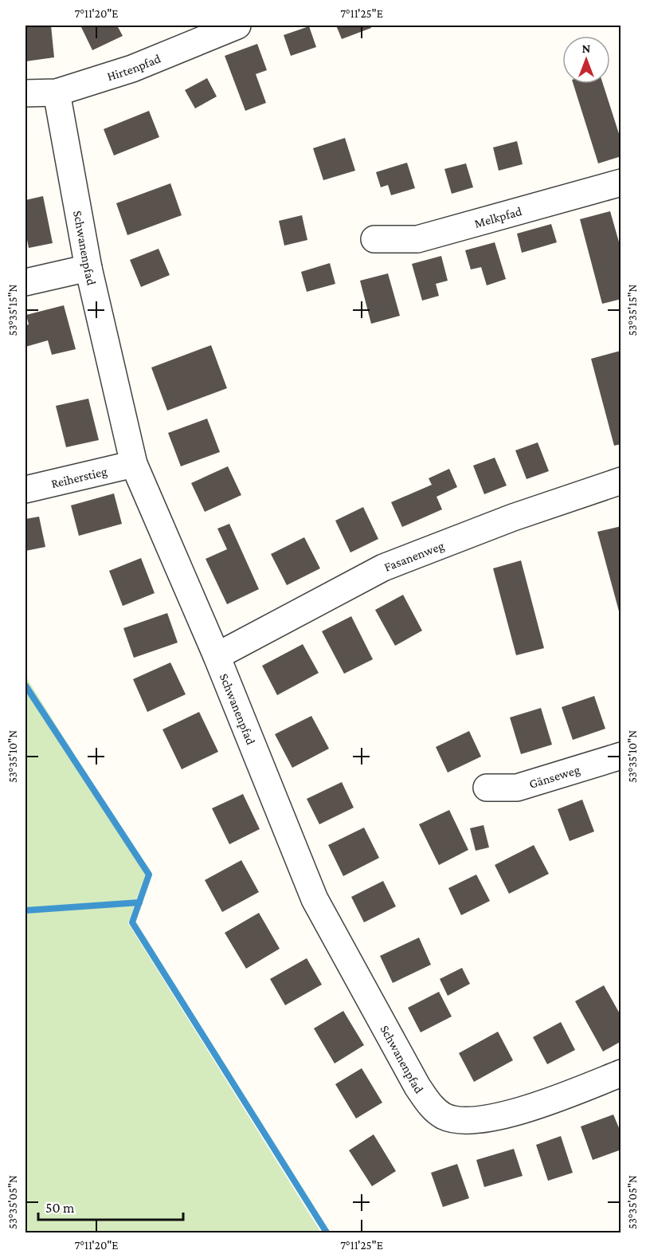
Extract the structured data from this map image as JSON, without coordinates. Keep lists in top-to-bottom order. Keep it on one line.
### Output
{"streets":{"street":["Hirtenpfad","Melkpfad","Schwanenpfad","Reiherstieg","Fasanenweg","Gänseweg"]},"crossings":[["Hirtenpfad","Schwanenpfad"],["Schwanenpfad","Reiherstieg"],["Schwanenpfad","Fasanenweg"]],"scale_bar":"50 m","north":"top","coordinates":["7°11'20\"E","7°11'25\"E","53°35'15\"N","53°35'10\"N","53°35'05\"N"]}
